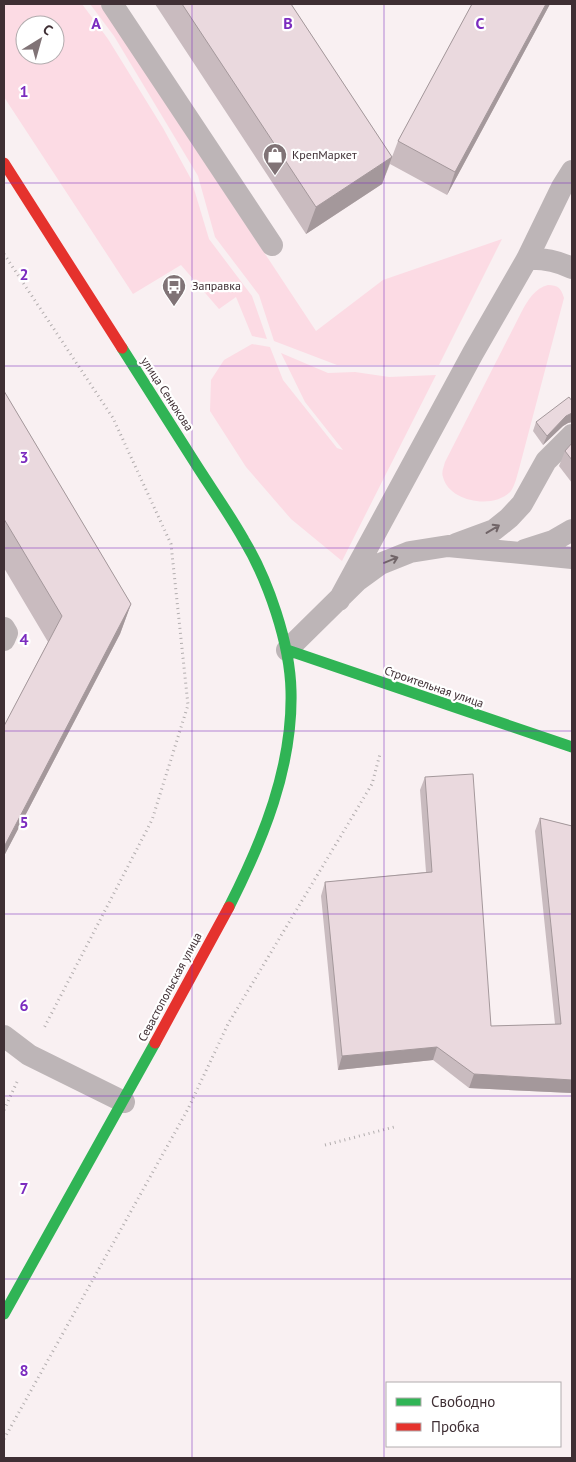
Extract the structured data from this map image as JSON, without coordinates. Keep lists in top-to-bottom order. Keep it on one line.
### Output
{"streets":{"main road":["улица Сенюкова","Строительная улица","Севастопольская улица"]},"crossings":[["улица Сенюкова","Строительная улица"],["улица Сенюкова","Севастопольская улица"],["Строительная улица","Севастопольская улица"]],"places":{"shop":["КрепМаркет"],"bus stop":["Заправка"]},"legend":["Свободно","Пробка"],"north":"top right","grid":{"columns":["A","B","C"],"rows":["1","2","3","4","5","6","7","8"]}}
